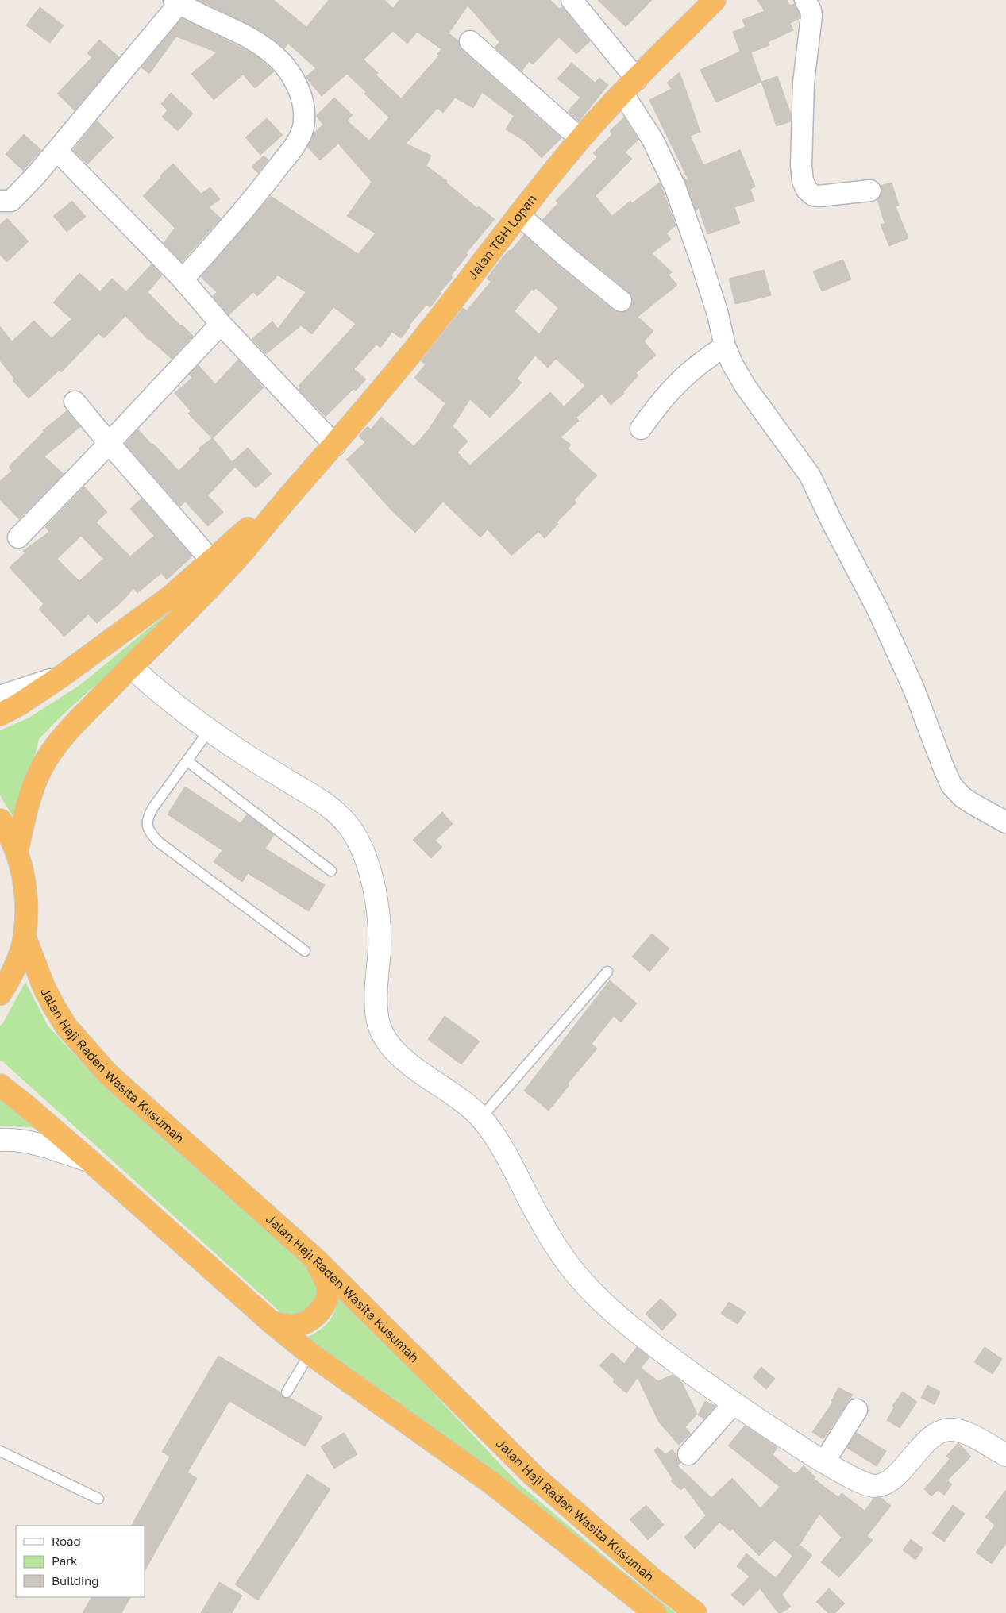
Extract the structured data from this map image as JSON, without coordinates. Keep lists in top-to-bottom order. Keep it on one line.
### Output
{"streets":{"highway":["Jalan TGH Lopan","Jalan Haji Raden Wasita Kusumah"]},"legend":["Road","Park","Building"]}
